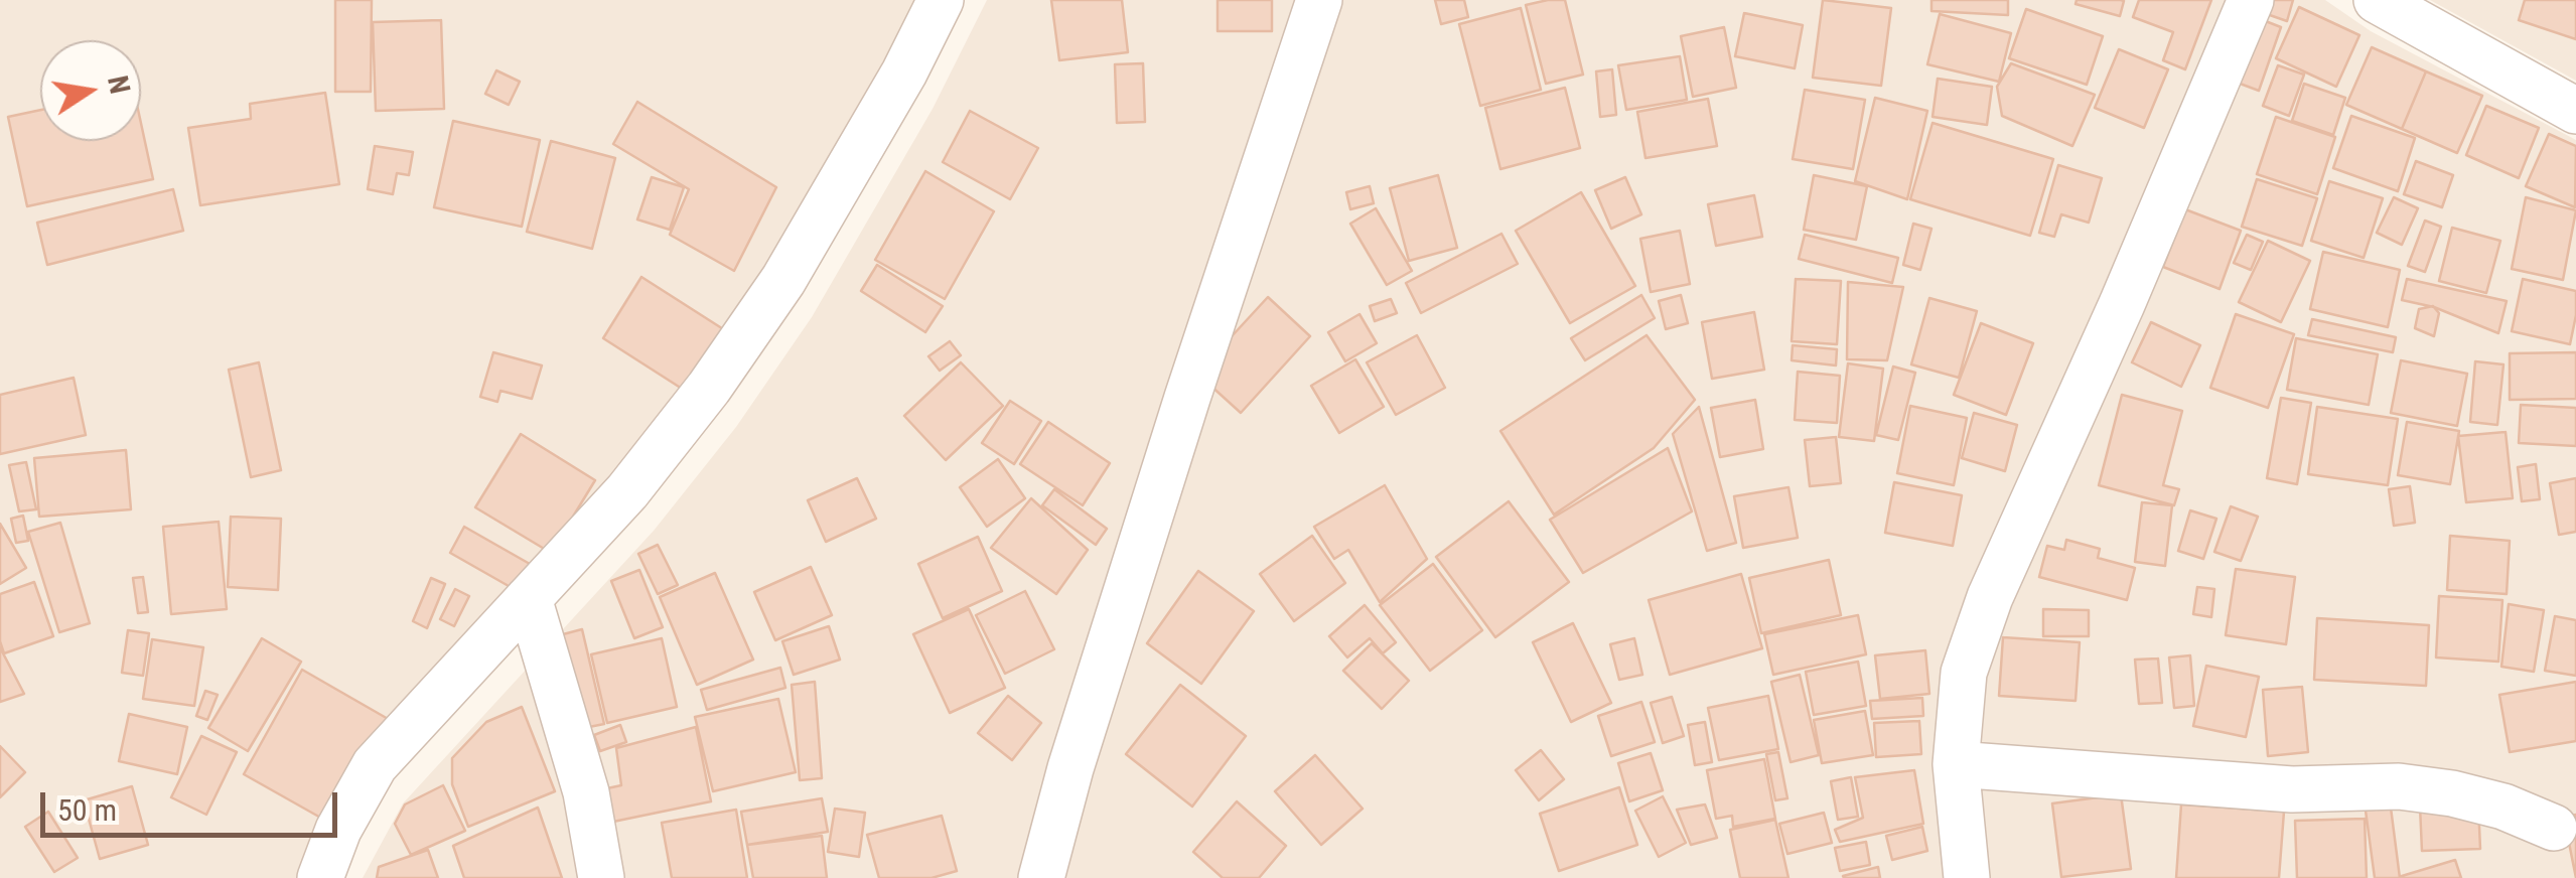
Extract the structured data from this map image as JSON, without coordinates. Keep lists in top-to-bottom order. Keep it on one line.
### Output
{"scale_bar":"50 m","north":"right"}
